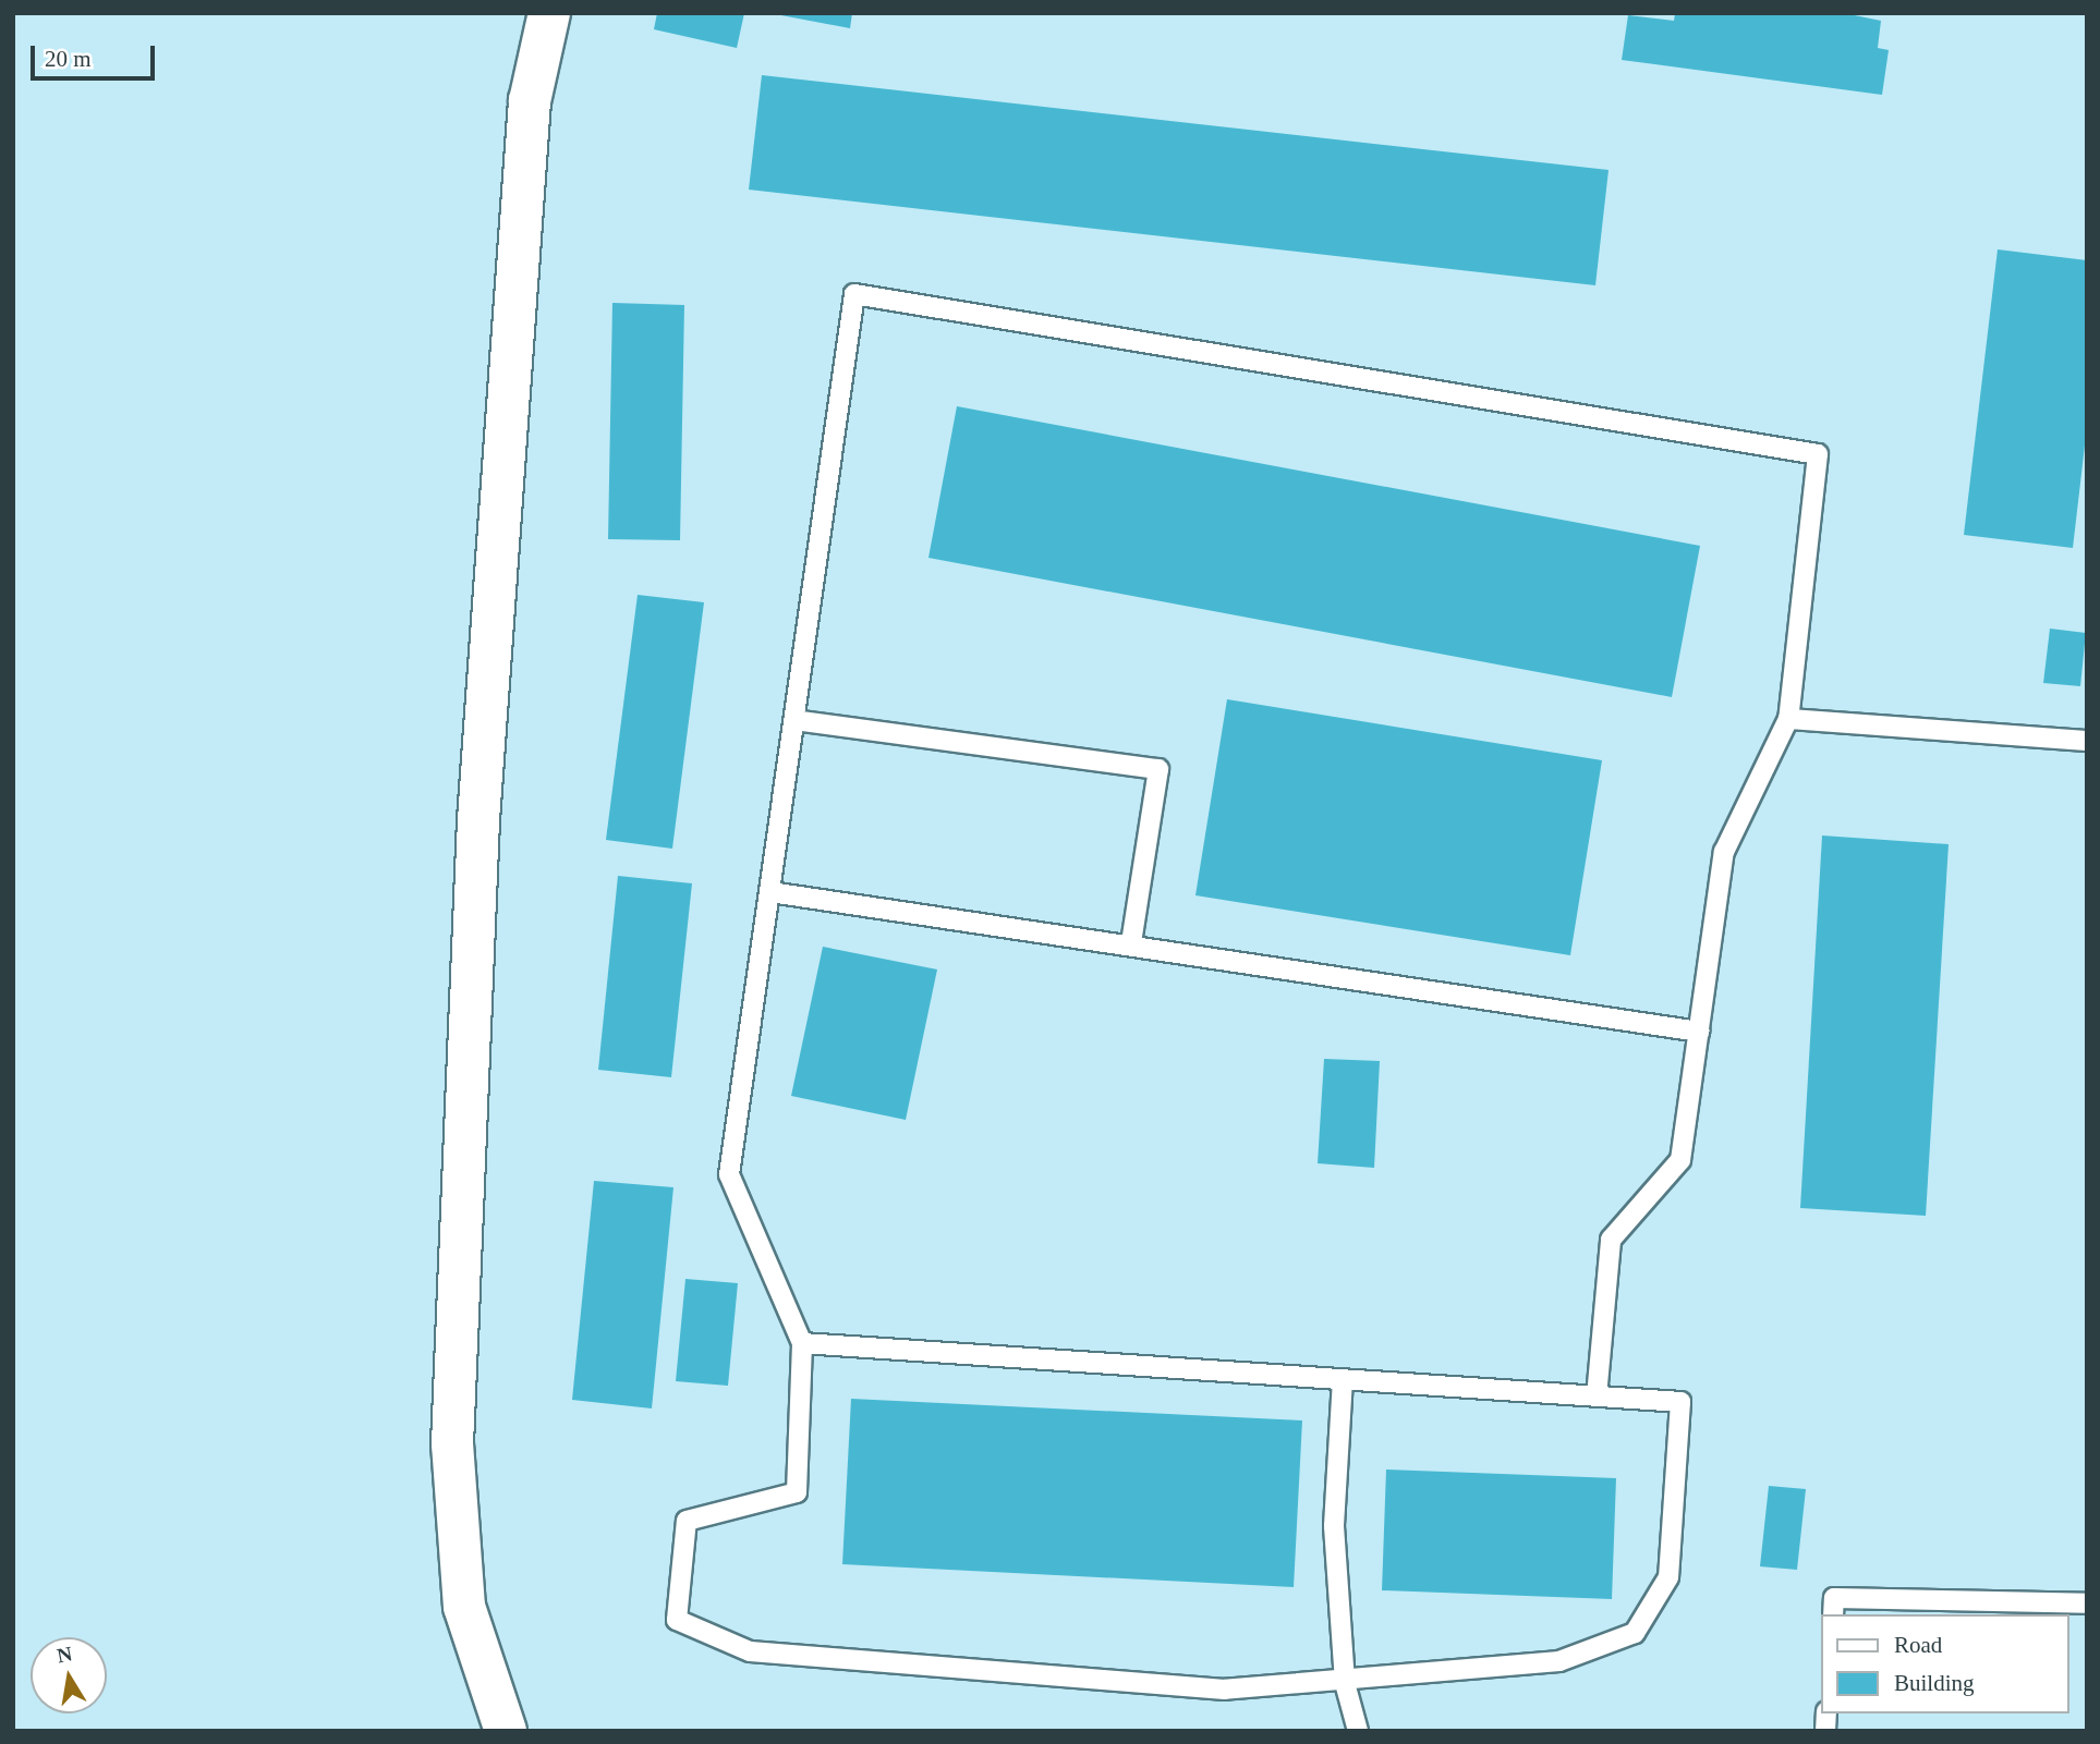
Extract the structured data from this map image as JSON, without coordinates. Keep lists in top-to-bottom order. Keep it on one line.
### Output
{"legend":["Road","Building"],"scale_bar":"20 m","north":"top"}
